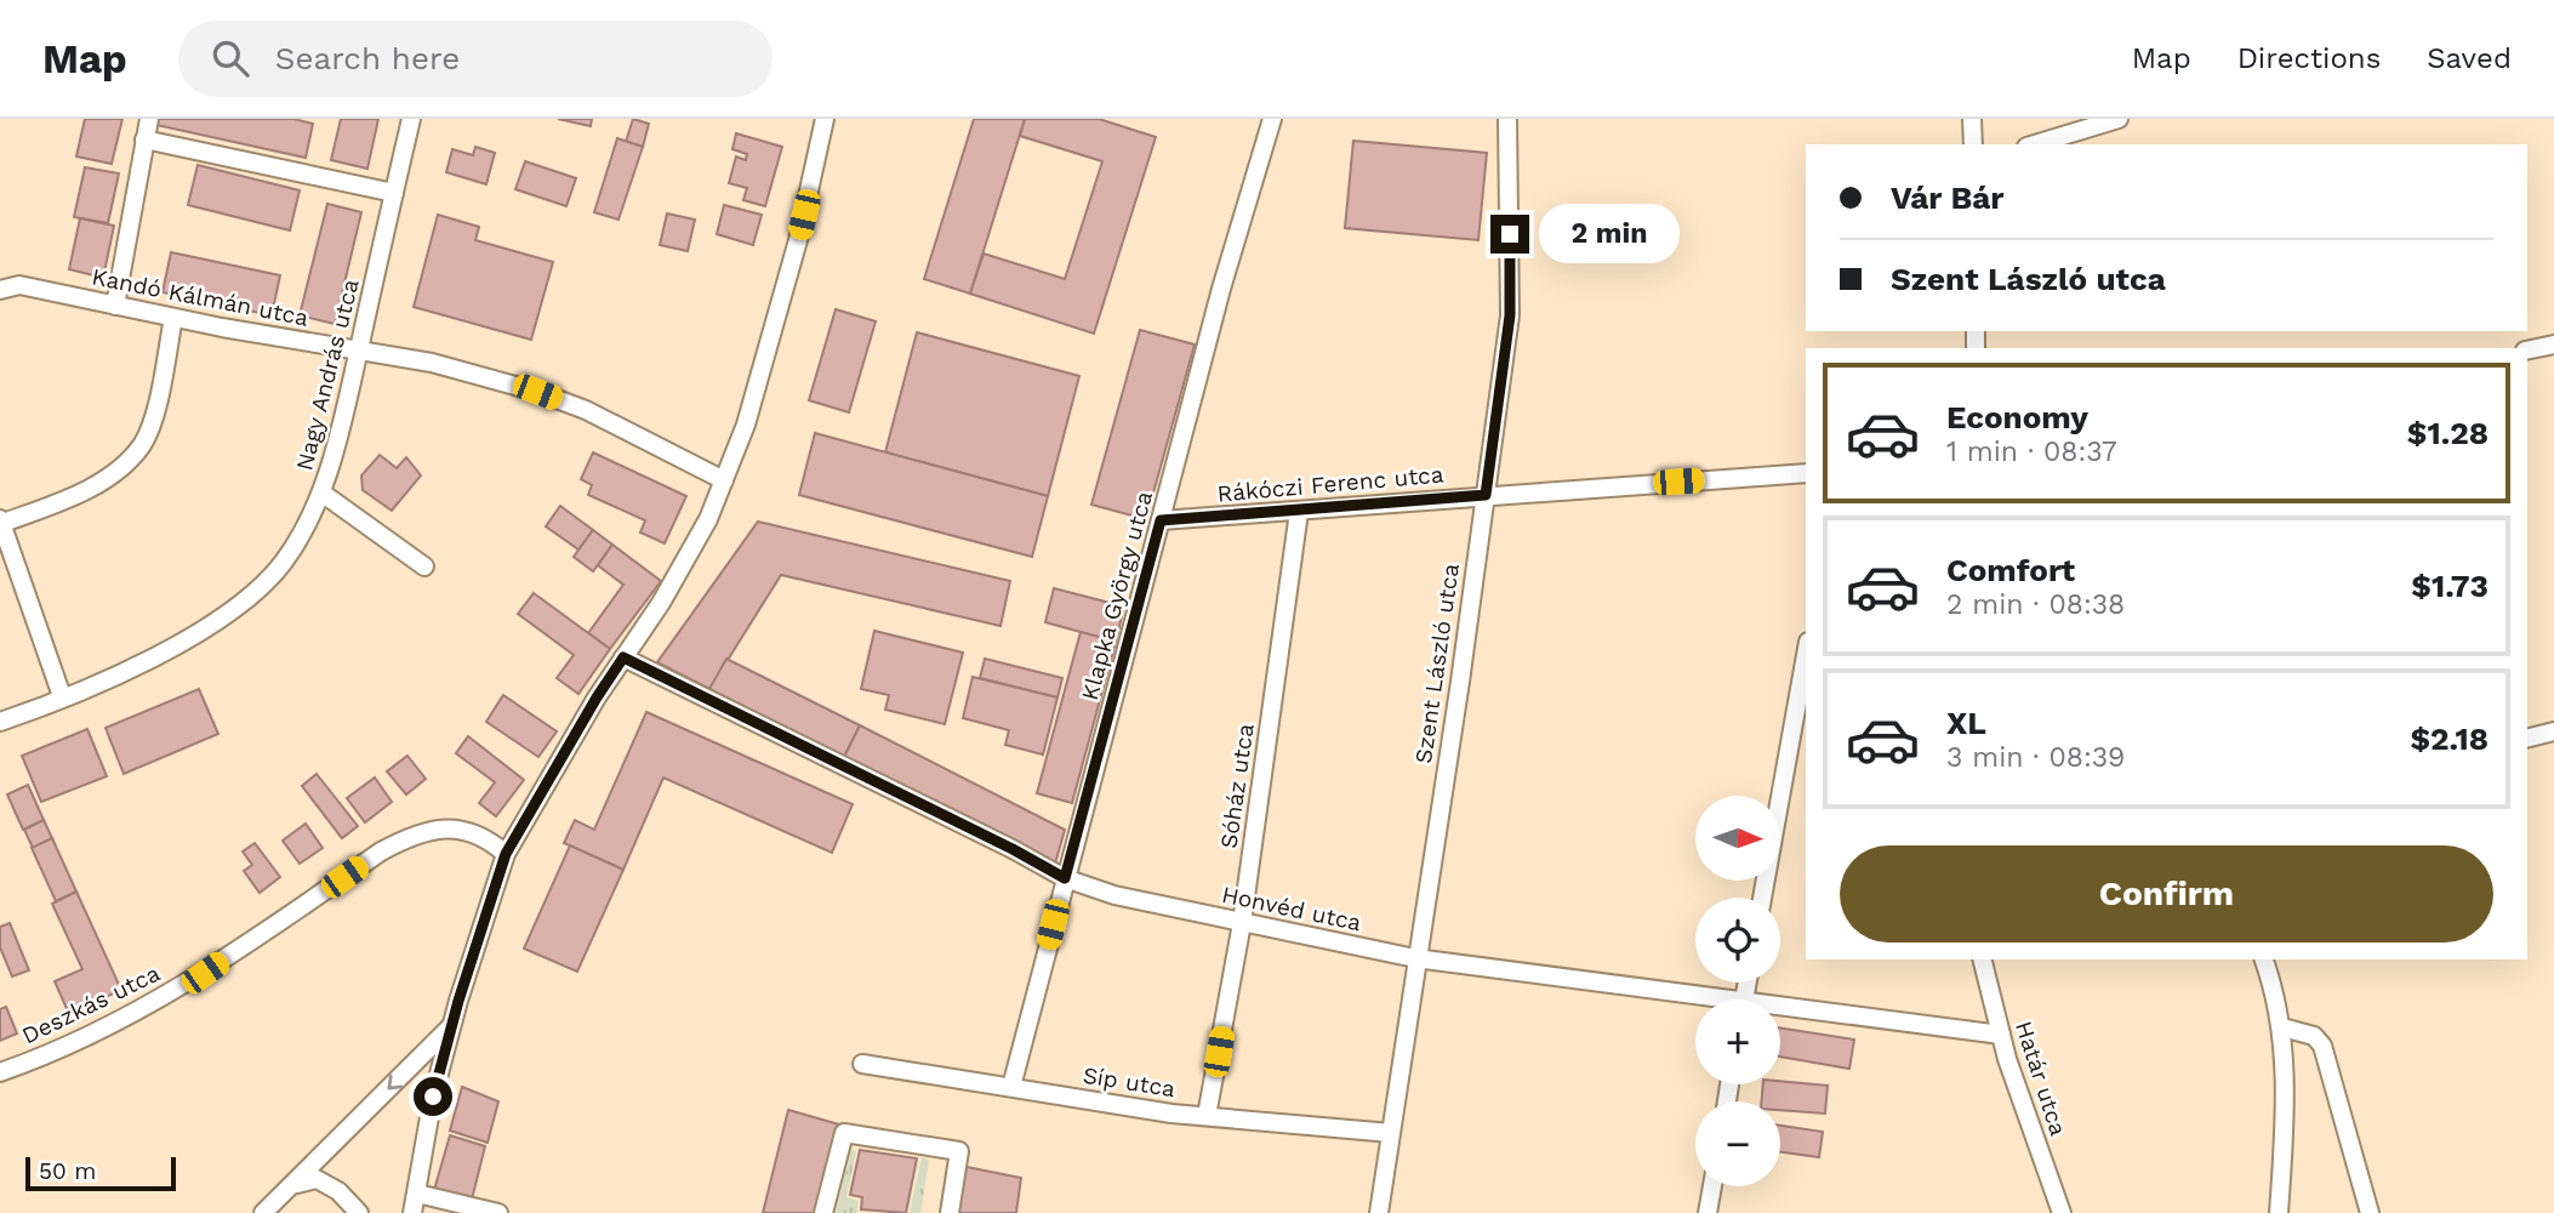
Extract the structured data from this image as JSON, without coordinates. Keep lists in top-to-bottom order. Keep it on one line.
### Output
{"streets":{"street":["Kandó Kálmán utca","Nagy András utca","Rákóczi Ferenc utca","Klapka György utca","Szent László utca","Sóház utca","Honvéd utca","Deszkás utca","Határ utca","Síp utca"]},"crossings":[["Kandó Kálmán utca","Nagy András utca"],["Rákóczi Ferenc utca","Klapka György utca"],["Rákóczi Ferenc utca","Szent László utca"],["Rákóczi Ferenc utca","Sóház utca"],["Klapka György utca","Honvéd utca"],["Klapka György utca","Síp utca"],["Szent László utca","Honvéd utca"],["Szent László utca","Síp utca"],["Sóház utca","Honvéd utca"],["Sóház utca","Síp utca"],["Honvéd utca","Határ utca"]],"scale_bar":"50 m","north":"right","page":{"header":"Map","search":"Search here","nav":["Map","Directions","Saved"],"banner":["Vár Bár","Szent László utca"],"bubble":"2 min","list":[{"name":"Economy","note":"1 min · 08:37","value":"$1.28"},{"name":"Comfort","note":"2 min · 08:38","value":"$1.73"},{"name":"XL","note":"3 min · 08:39","value":"$2.18"}],"map_buttons":["+","−"],"buttons":"Confirm","scale":"50 m"}}
